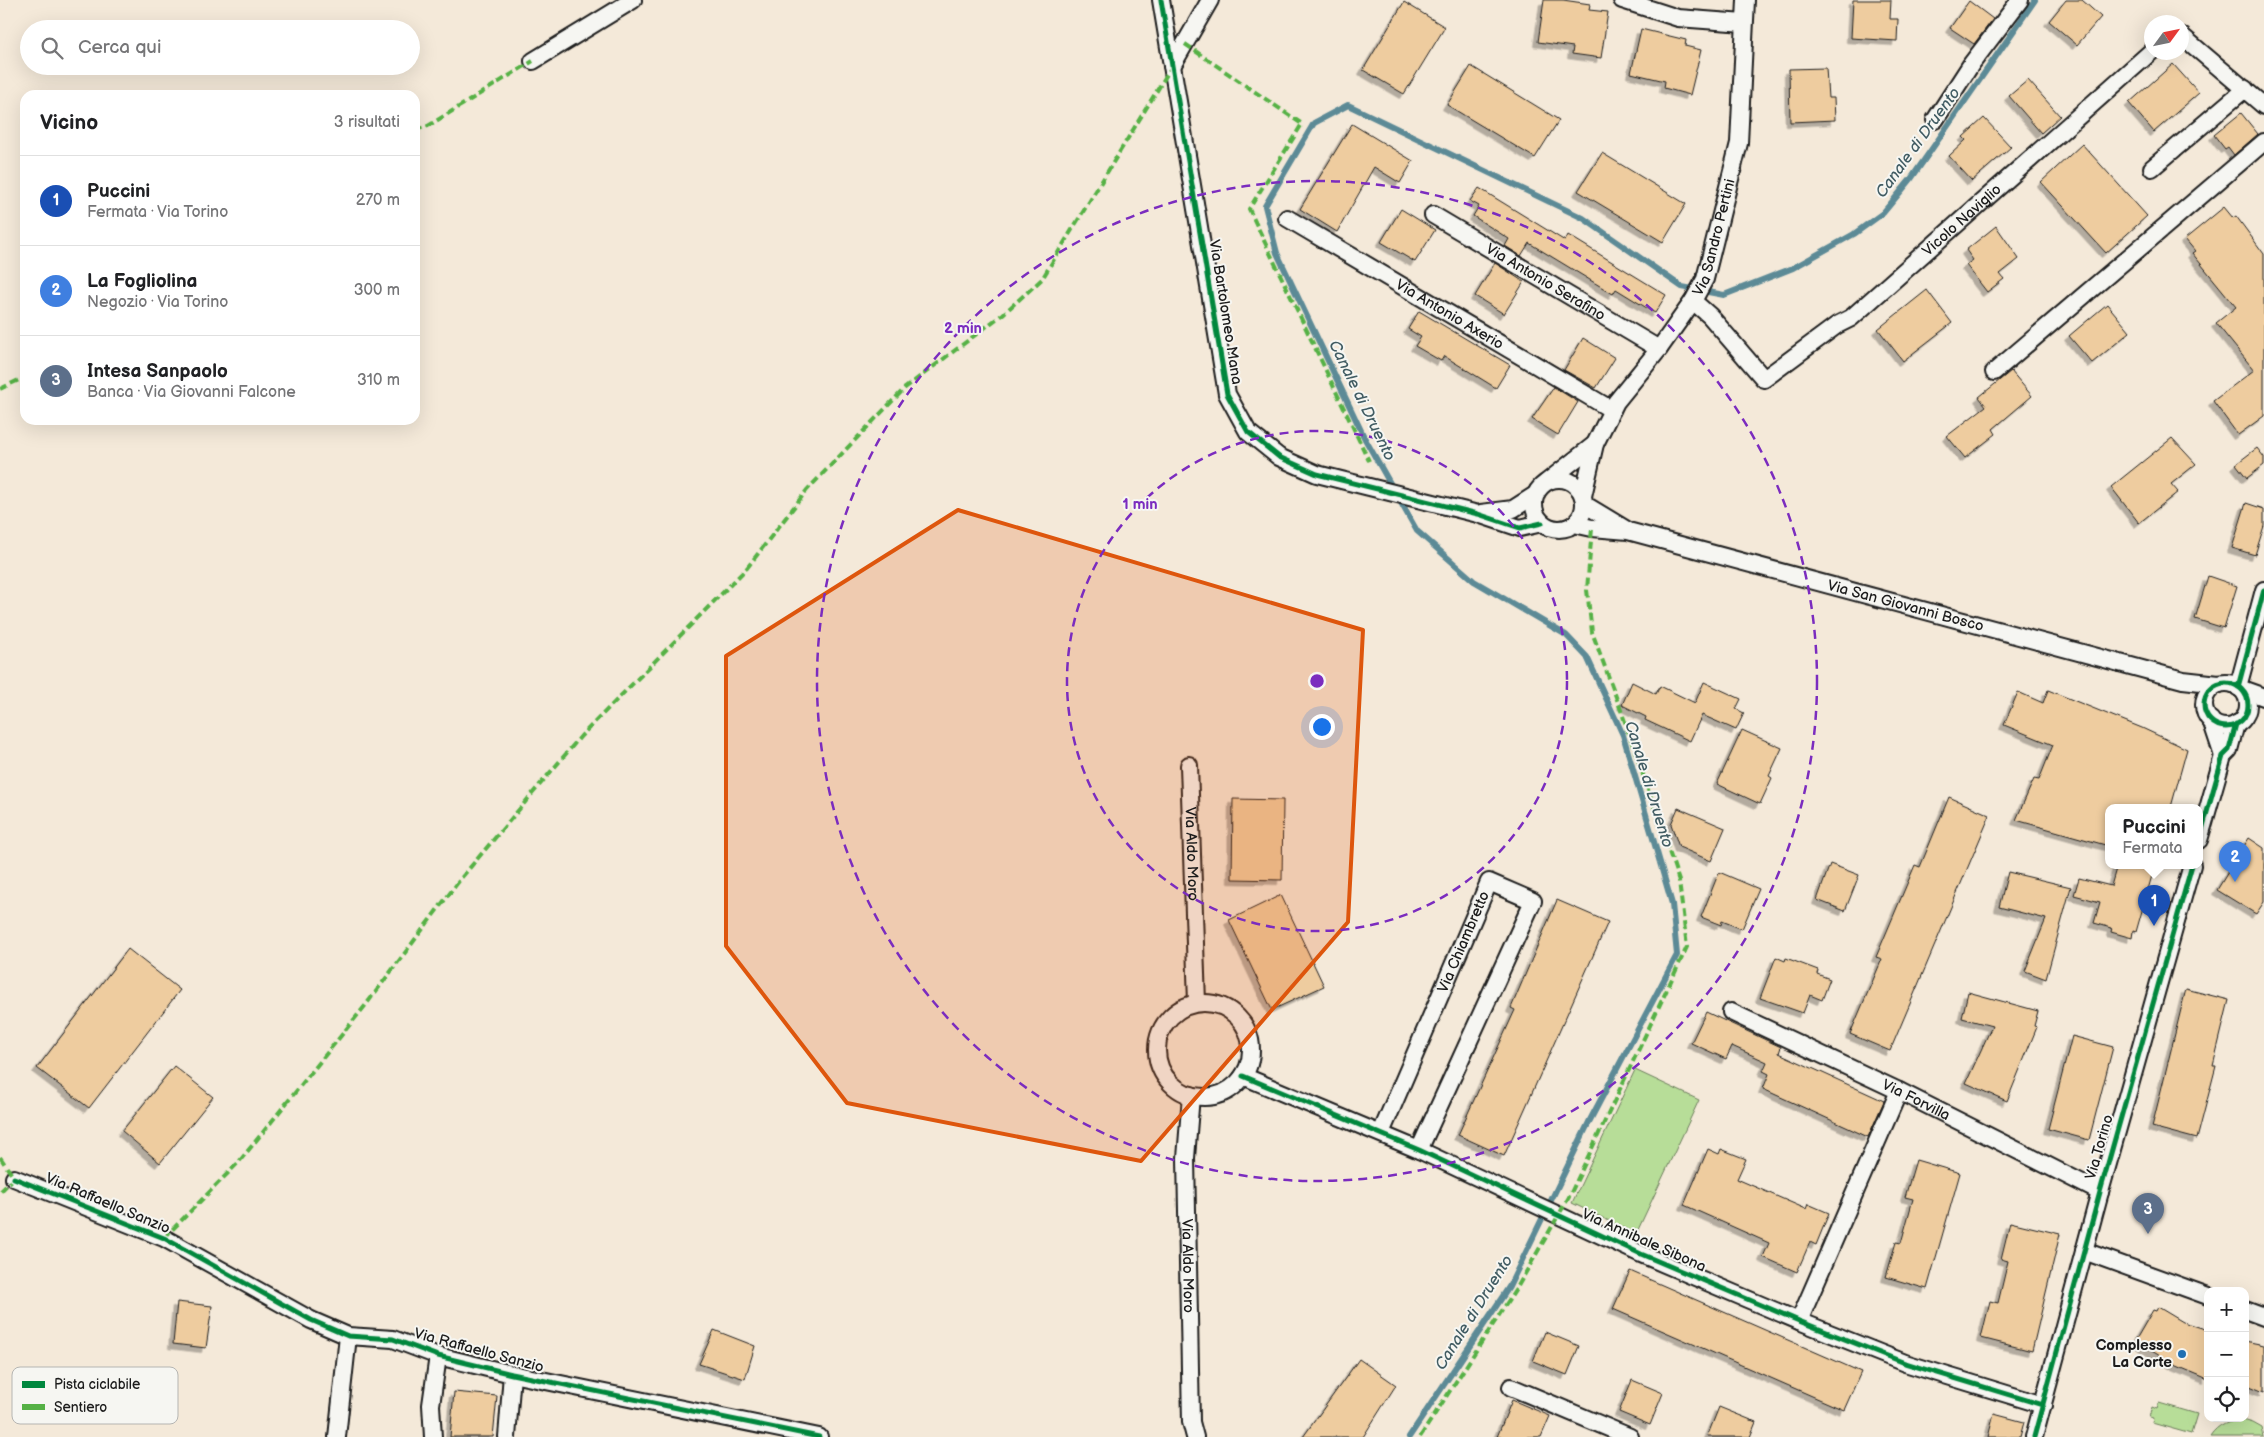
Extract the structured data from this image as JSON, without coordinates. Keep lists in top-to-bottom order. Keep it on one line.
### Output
{"streets":{"street":["Vicolo Naviglio","Via Sandro Pertini","Via Antonio Serafino","Via Bartolomeo Mana","Via Antonio Axerio","Via San Giovanni Bosco","Via Aldo Moro","Via Chiambretto","Via Forvilla","Via Torino","Via Raffaello Sanzio","Via Annibale Sibona"]},"crossings":[["Vicolo Naviglio","Via Sandro Pertini"],["Via Sandro Pertini","Via Antonio Serafino"],["Via Sandro Pertini","Via Bartolomeo Mana"],["Via Sandro Pertini","Via Antonio Axerio"],["Via Sandro Pertini","Via San Giovanni Bosco"],["Via Bartolomeo Mana","Via San Giovanni Bosco"],["Via Aldo Moro","Via Annibale Sibona"],["Via Chiambretto","Via Annibale Sibona"],["Via Forvilla","Via Torino"],["Via Torino","Via Annibale Sibona"]],"water":["Canale di Druento"],"places":["Complesso La Corte"],"legend":["Pista ciclabile","Sentiero"],"north":"top right","page":{"search":"Cerca qui","heading":["Vicino","3 risultati"],"list":[{"mark":"1","name":"Puccini","note":"Fermata · Via Torino","value":"270 m"},{"mark":"2","name":"La Fogliolina","note":"Negozio · Via Torino","value":"300 m"},{"mark":"3","name":"Intesa Sanpaolo","note":"Banca · Via Giovanni Falcone","value":"310 m"}],"popup":["Puccini","Fermata"],"pins":["2","1","3"],"map_buttons":["+","−"]},"rings":["2 min","1 min"]}
